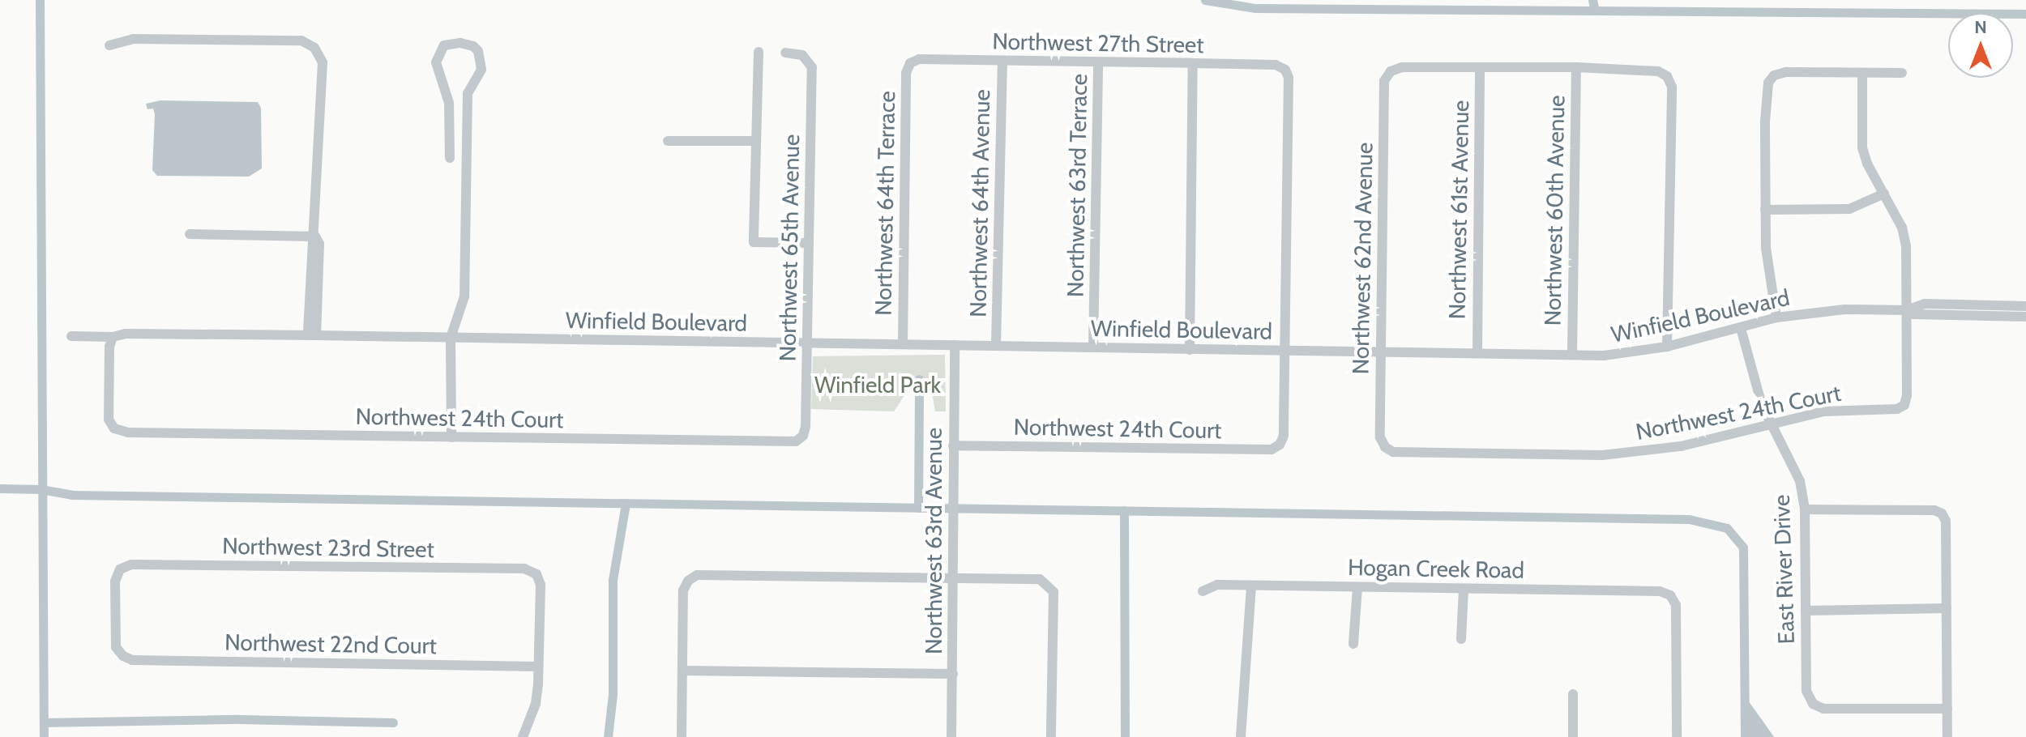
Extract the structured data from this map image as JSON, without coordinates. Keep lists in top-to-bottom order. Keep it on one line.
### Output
{"streets":{"street":["Northwest 27th Street","Northwest 63rd Terrace","Northwest 64th Terrace","Northwest 64th Avenue","Northwest 61st Avenue","Northwest 60th Avenue","Northwest 65th Avenue","Northwest 62nd Avenue","Winfield Boulevard","Northwest 24th Court","Northwest 63rd Avenue","Northwest 23rd Street","Hogan Creek Road","East River Drive","Northwest 22nd Court"]},"crossings":[["Northwest 27th Street","Northwest 63rd Terrace"],["Northwest 27th Street","Northwest 64th Terrace"],["Northwest 27th Street","Northwest 64th Avenue"],["Northwest 27th Street","Winfield Boulevard"],["Northwest 27th Street","Northwest 24th Court"],["Northwest 63rd Terrace","Winfield Boulevard"],["Northwest 64th Terrace","Winfield Boulevard"],["Northwest 64th Avenue","Winfield Boulevard"],["Northwest 61st Avenue","Northwest 62nd Avenue"],["Northwest 61st Avenue","Winfield Boulevard"],["Northwest 60th Avenue","Winfield Boulevard"],["Northwest 65th Avenue","Winfield Boulevard"],["Northwest 65th Avenue","Northwest 24th Court"],["Northwest 62nd Avenue","Winfield Boulevard"],["Northwest 62nd Avenue","Northwest 24th Court"],["Winfield Boulevard","Northwest 24th Court"],["Winfield Boulevard","Northwest 63rd Avenue"],["Winfield Boulevard","East River Drive"],["Northwest 24th Court","Northwest 63rd Avenue"],["Northwest 24th Court","East River Drive"],["Northwest 23rd Street","Northwest 22nd Court"]],"parks":["Winfield Park"],"north":"top"}
